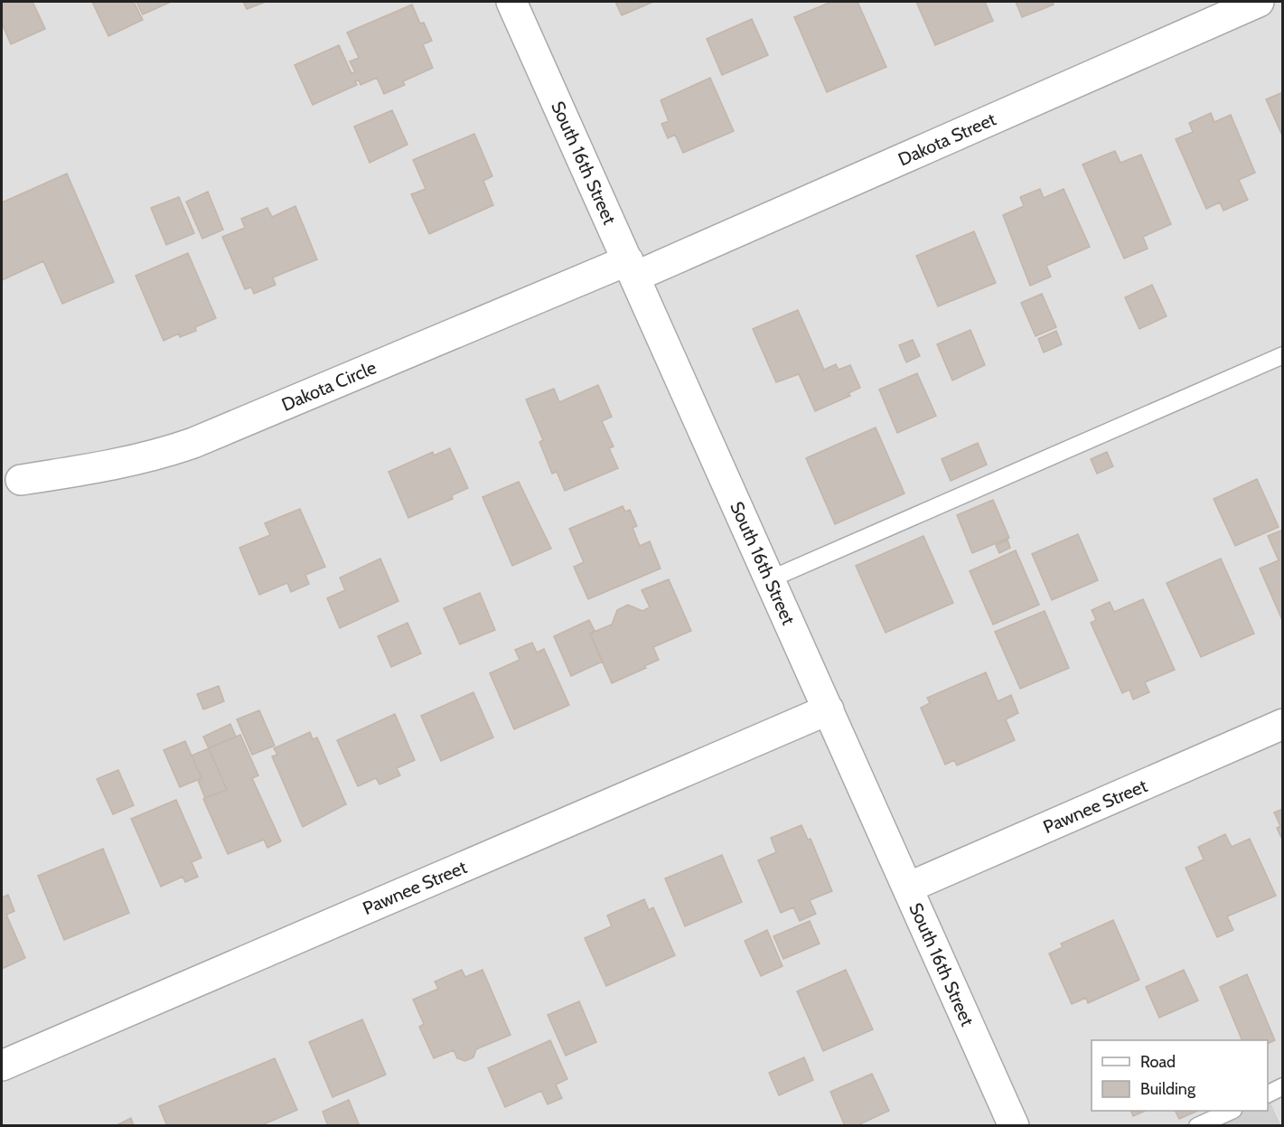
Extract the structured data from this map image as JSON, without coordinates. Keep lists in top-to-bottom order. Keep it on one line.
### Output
{"streets":{"street":["Dakota Street","South 16th Street","Dakota Circle","Pawnee Street"]},"crossings":[["Dakota Street","South 16th Street"],["Dakota Street","Dakota Circle"],["South 16th Street","Dakota Circle"],["South 16th Street","Pawnee Street"]],"legend":["Road","Building"]}
